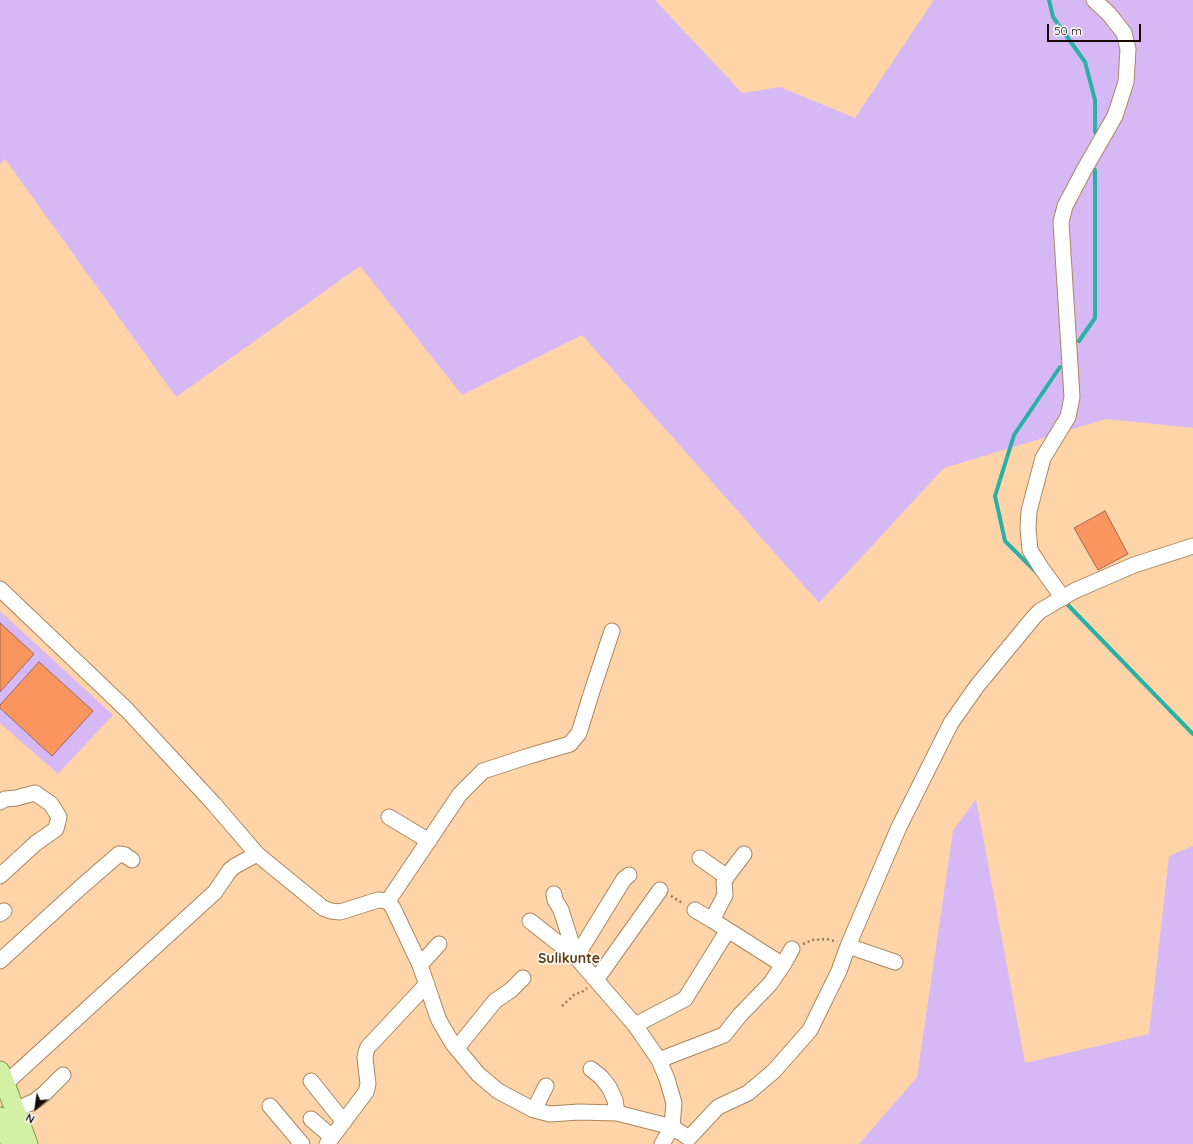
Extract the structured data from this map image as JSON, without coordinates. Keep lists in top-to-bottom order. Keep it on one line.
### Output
{"districts":["Sulikunte"],"scale_bar":"50 m","north":"bottom left"}
